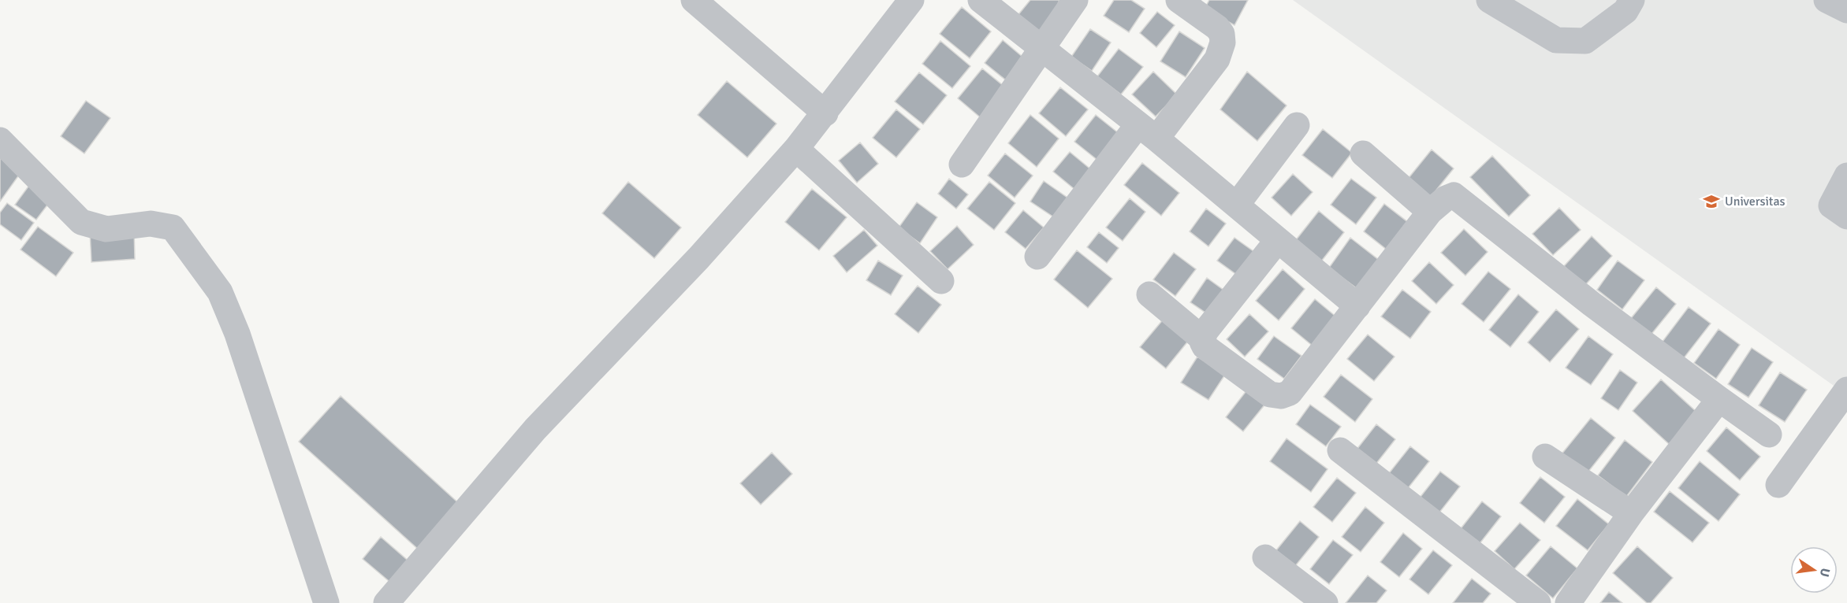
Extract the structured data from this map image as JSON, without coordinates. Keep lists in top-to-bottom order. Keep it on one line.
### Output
{"places":{"school or university":["Universitas"]},"north":"right"}
